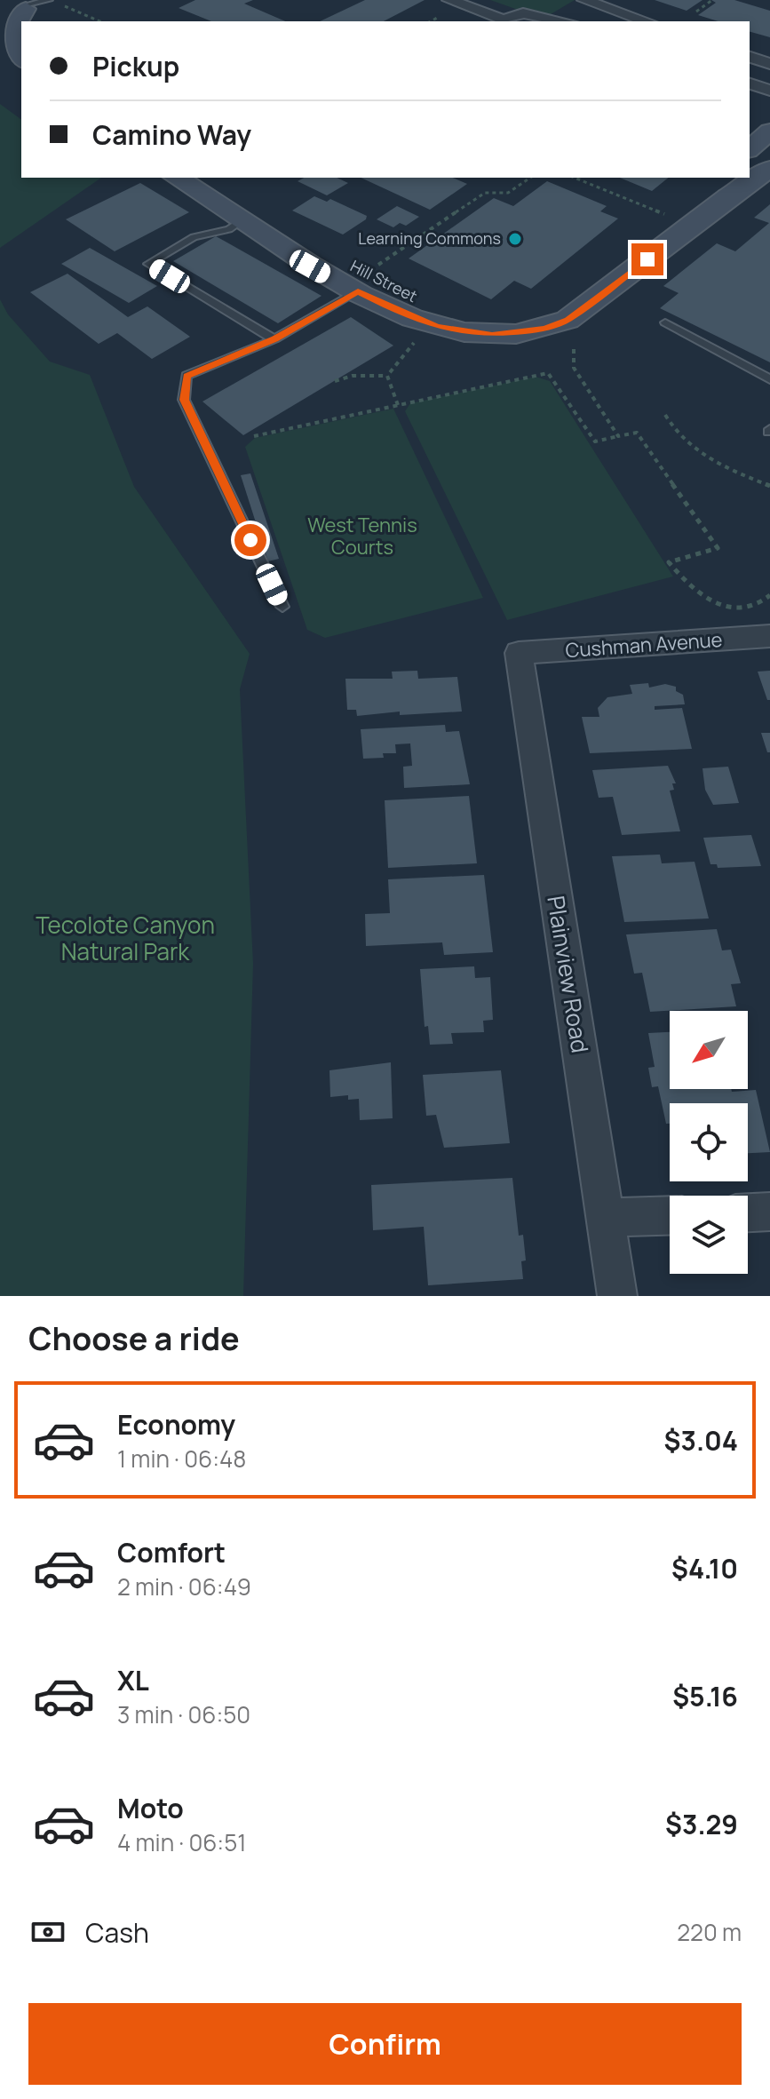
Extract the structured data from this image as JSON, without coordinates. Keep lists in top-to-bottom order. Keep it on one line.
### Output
{"streets":{"street":["Hill Street","Cushman Avenue","Plainview Road"]},"crossings":[["Cushman Avenue","Plainview Road"]],"parks":["West Tennis Courts","Tecolote Canyon Natural Park"],"places":["Learning Commons"],"north":"bottom left","page":{"banner":["Pickup","Camino Way"],"heading":"Choose a ride","list":[{"name":"Economy","note":"1 min · 06:48","value":"$3.04"},{"name":"Comfort","note":"2 min · 06:49","value":"$4.10"},{"name":"XL","note":"3 min · 06:50","value":"$5.16"},{"name":"Moto","note":"4 min · 06:51","value":"$3.29"}],"pay":["Cash","220 m"],"buttons":"Confirm"}}
